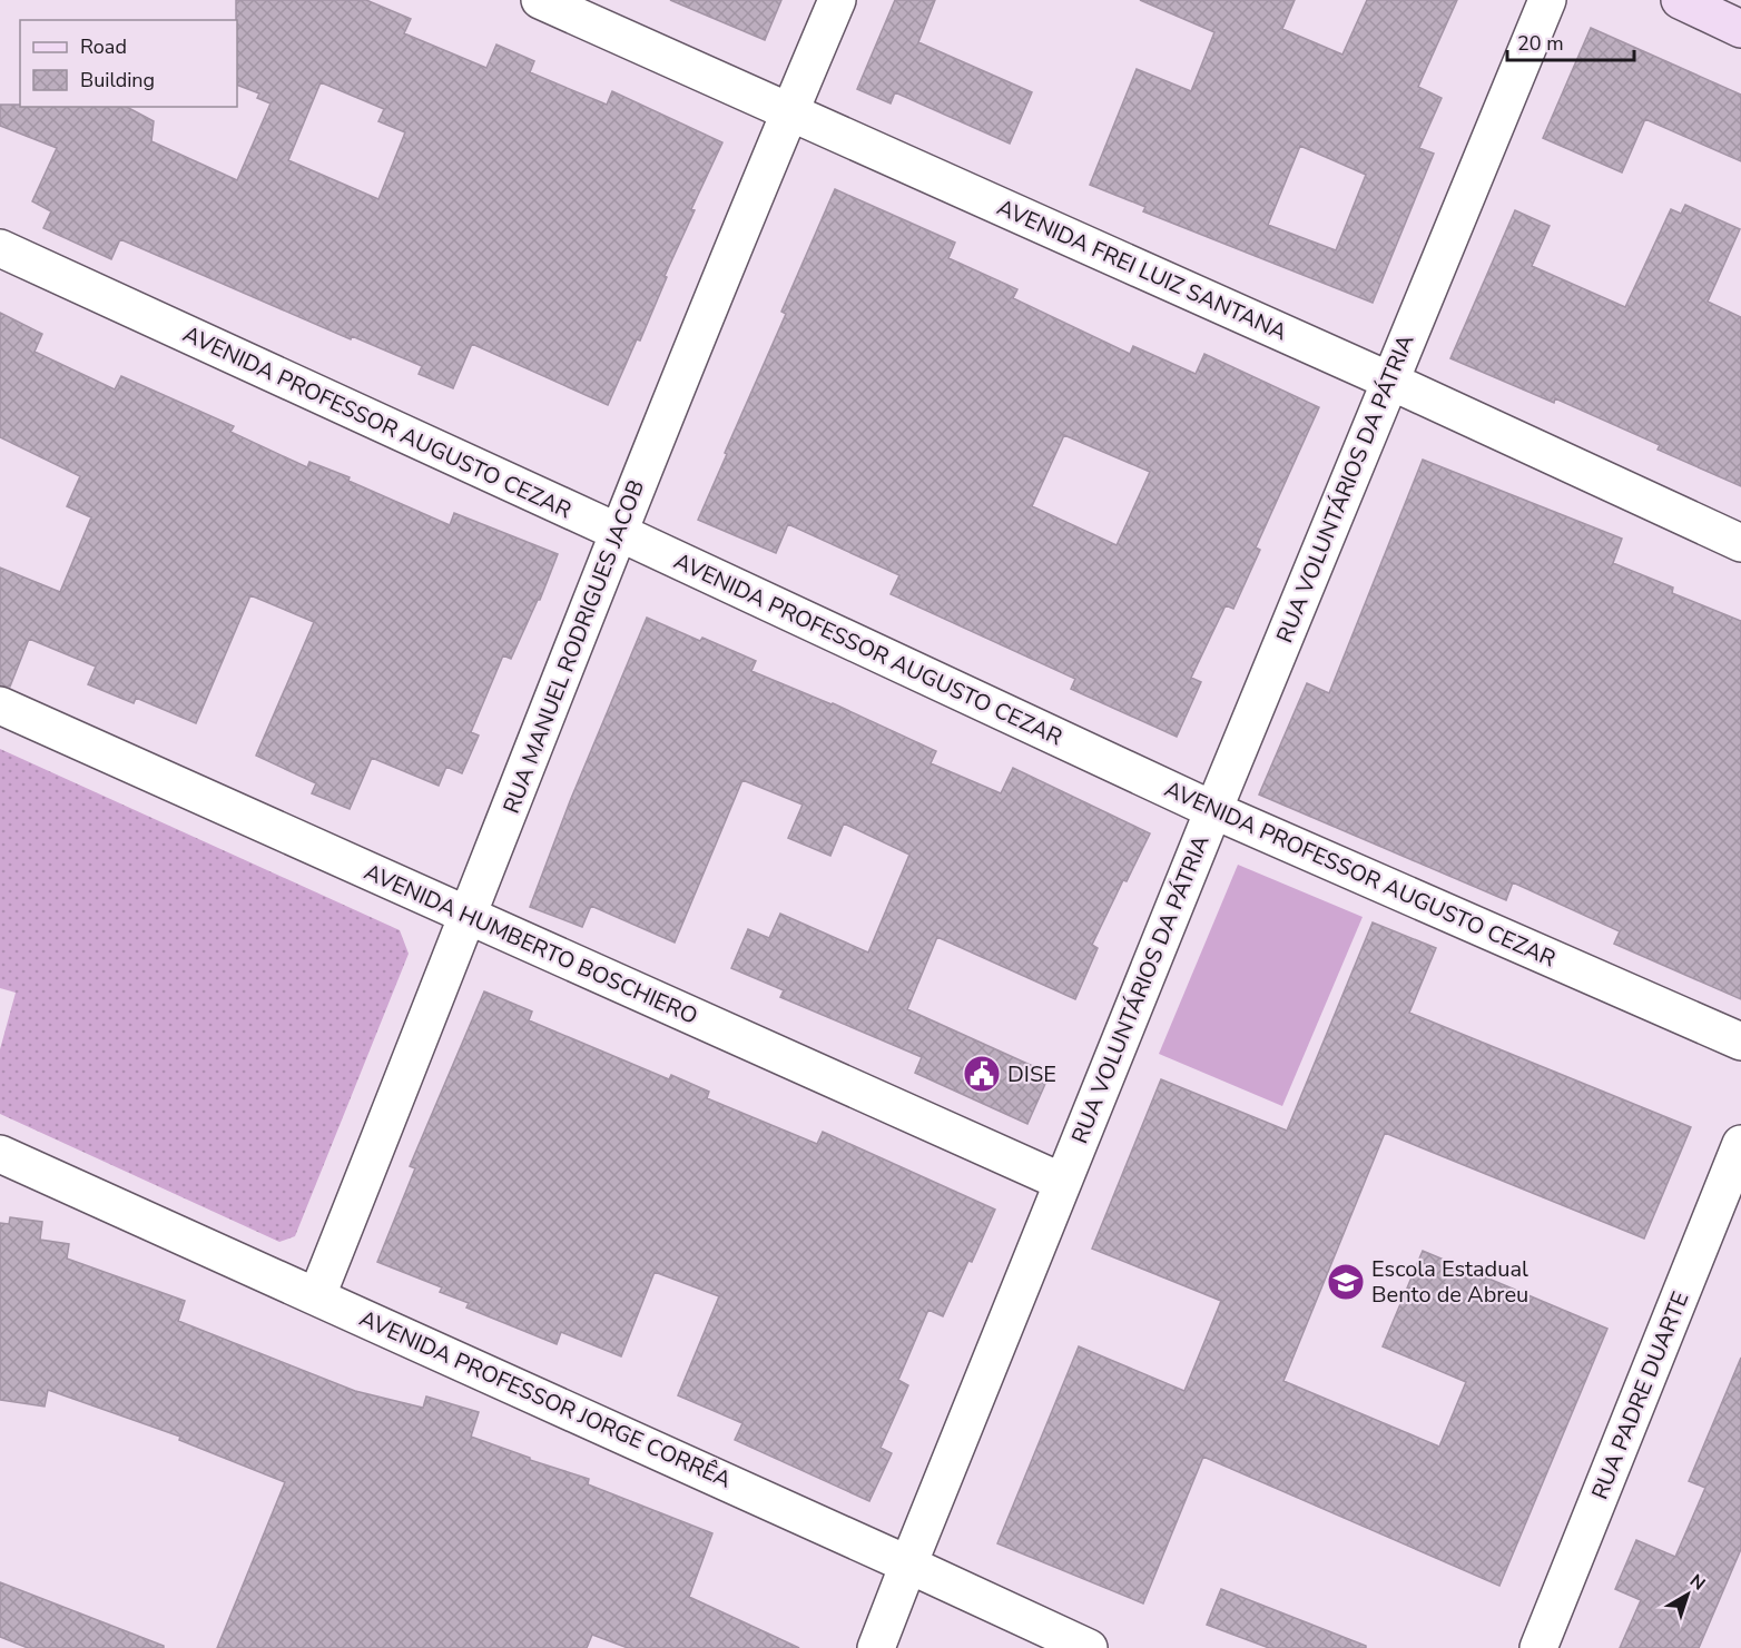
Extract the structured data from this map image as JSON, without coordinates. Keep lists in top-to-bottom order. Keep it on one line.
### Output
{"streets":{"street":["AVENIDA FREI LUIZ SANTANA","AVENIDA PROFESSOR AUGUSTO CEZAR","RUA VOLUNTÁRIOS DA PÁTRIA","RUA MANUEL RODRIGUES JACOB","AVENIDA HUMBERTO BOSCHIERO","RUA PADRE DUARTE","AVENIDA PROFESSOR JORGE CORRÊA"]},"crossings":[["AVENIDA FREI LUIZ SANTANA","RUA VOLUNTÁRIOS DA PÁTRIA"],["AVENIDA FREI LUIZ SANTANA","RUA MANUEL RODRIGUES JACOB"],["AVENIDA PROFESSOR AUGUSTO CEZAR","RUA VOLUNTÁRIOS DA PÁTRIA"],["AVENIDA PROFESSOR AUGUSTO CEZAR","RUA MANUEL RODRIGUES JACOB"],["RUA VOLUNTÁRIOS DA PÁTRIA","AVENIDA HUMBERTO BOSCHIERO"],["RUA VOLUNTÁRIOS DA PÁTRIA","AVENIDA PROFESSOR JORGE CORRÊA"],["RUA MANUEL RODRIGUES JACOB","AVENIDA HUMBERTO BOSCHIERO"],["RUA MANUEL RODRIGUES JACOB","AVENIDA PROFESSOR JORGE CORRÊA"]],"places":{"public building":["DISE"],"school or university":["Escola Estadual Bento de Abreu"]},"legend":["Road","Building"],"scale_bar":"20 m","north":"top right"}
